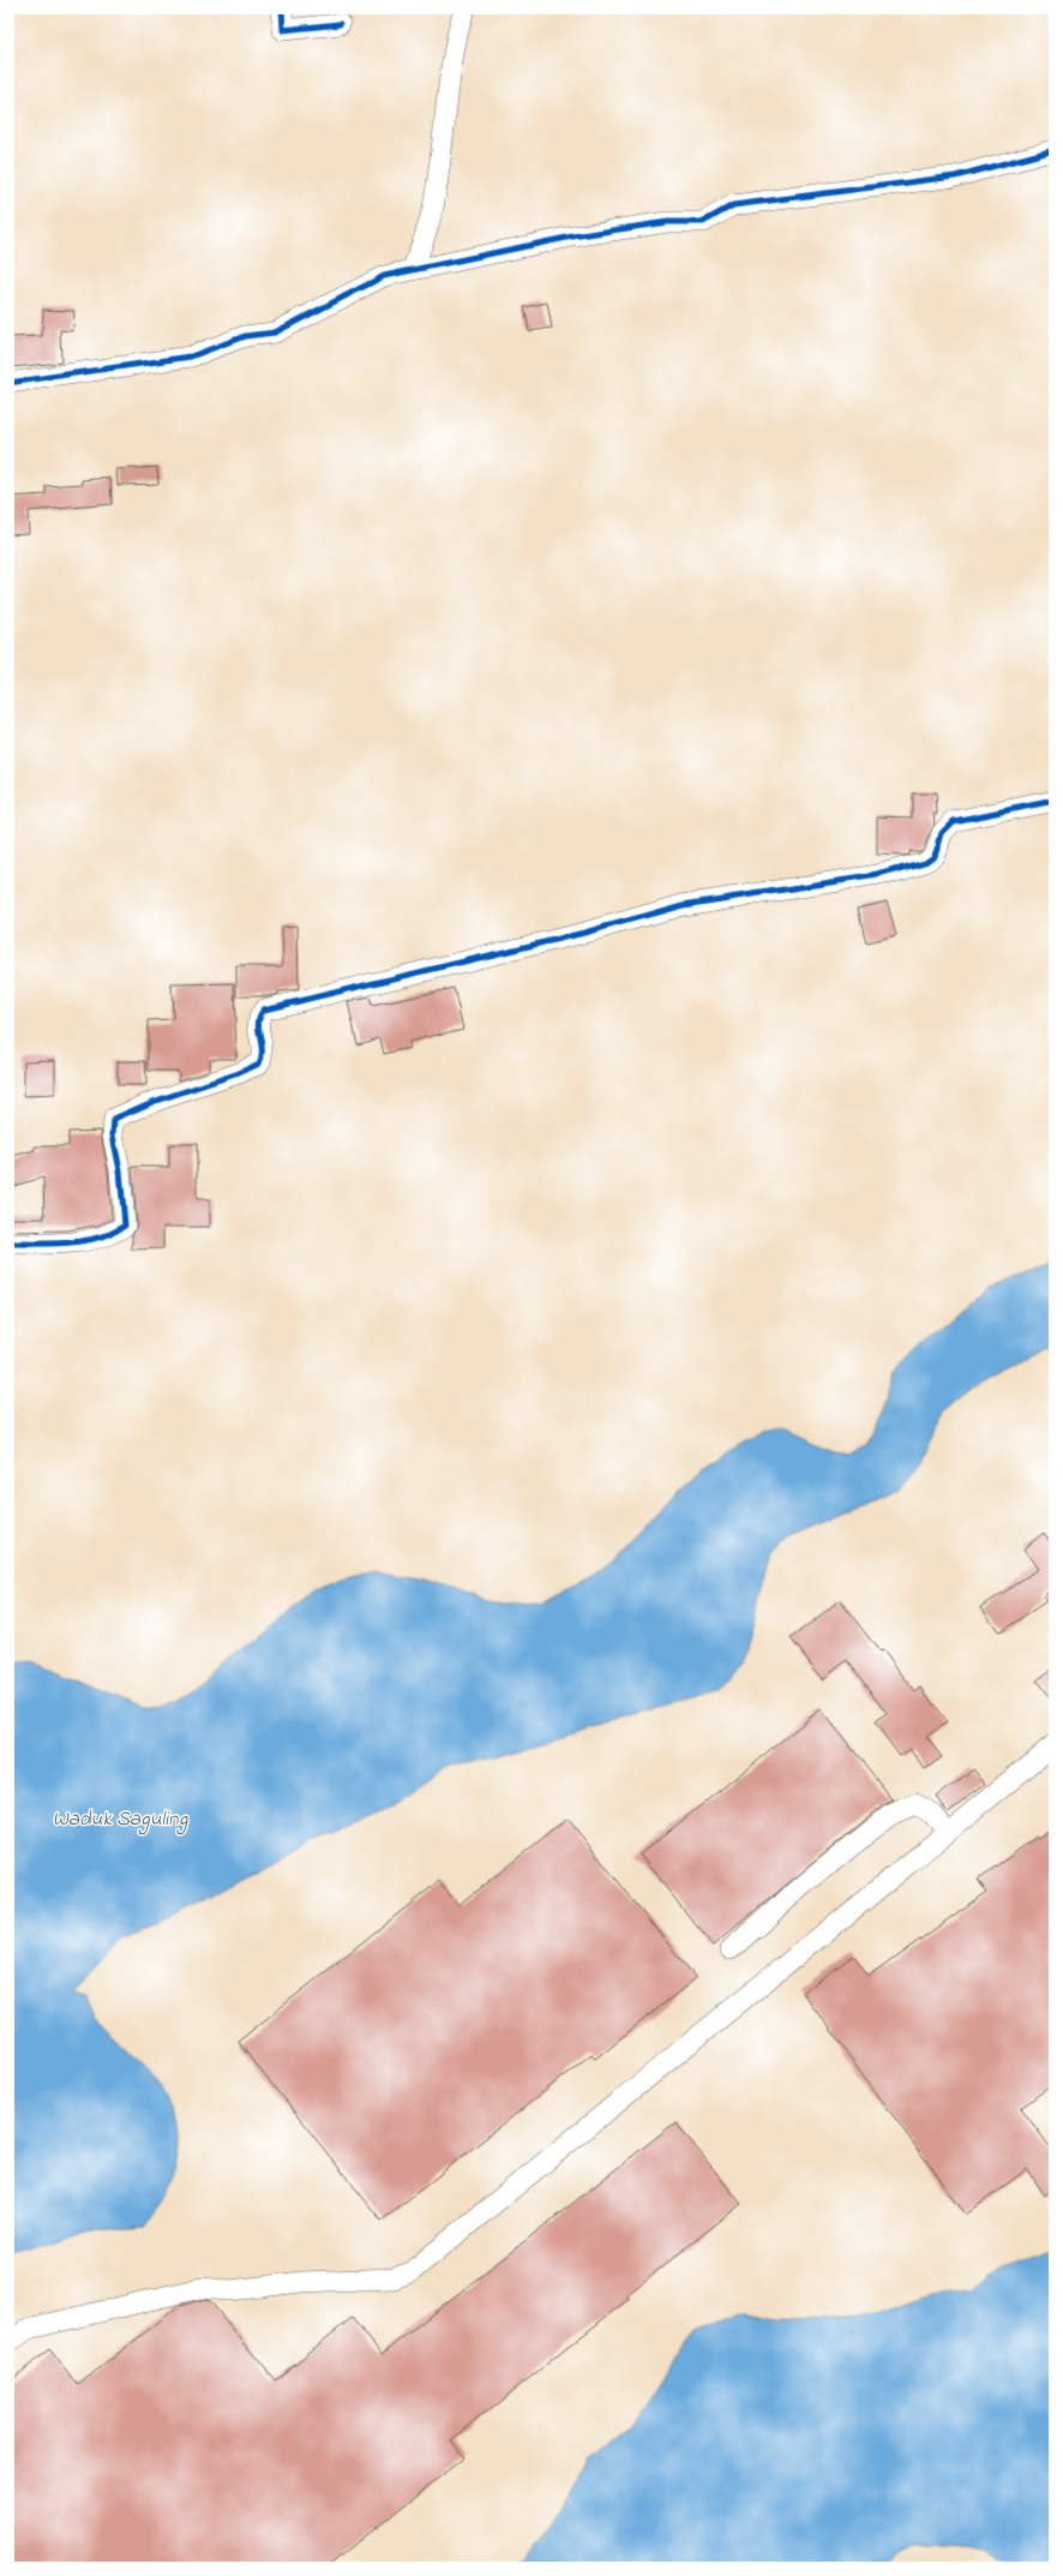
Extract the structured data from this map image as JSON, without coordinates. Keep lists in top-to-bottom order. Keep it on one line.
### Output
{"water":["Waduk Saguling"]}
